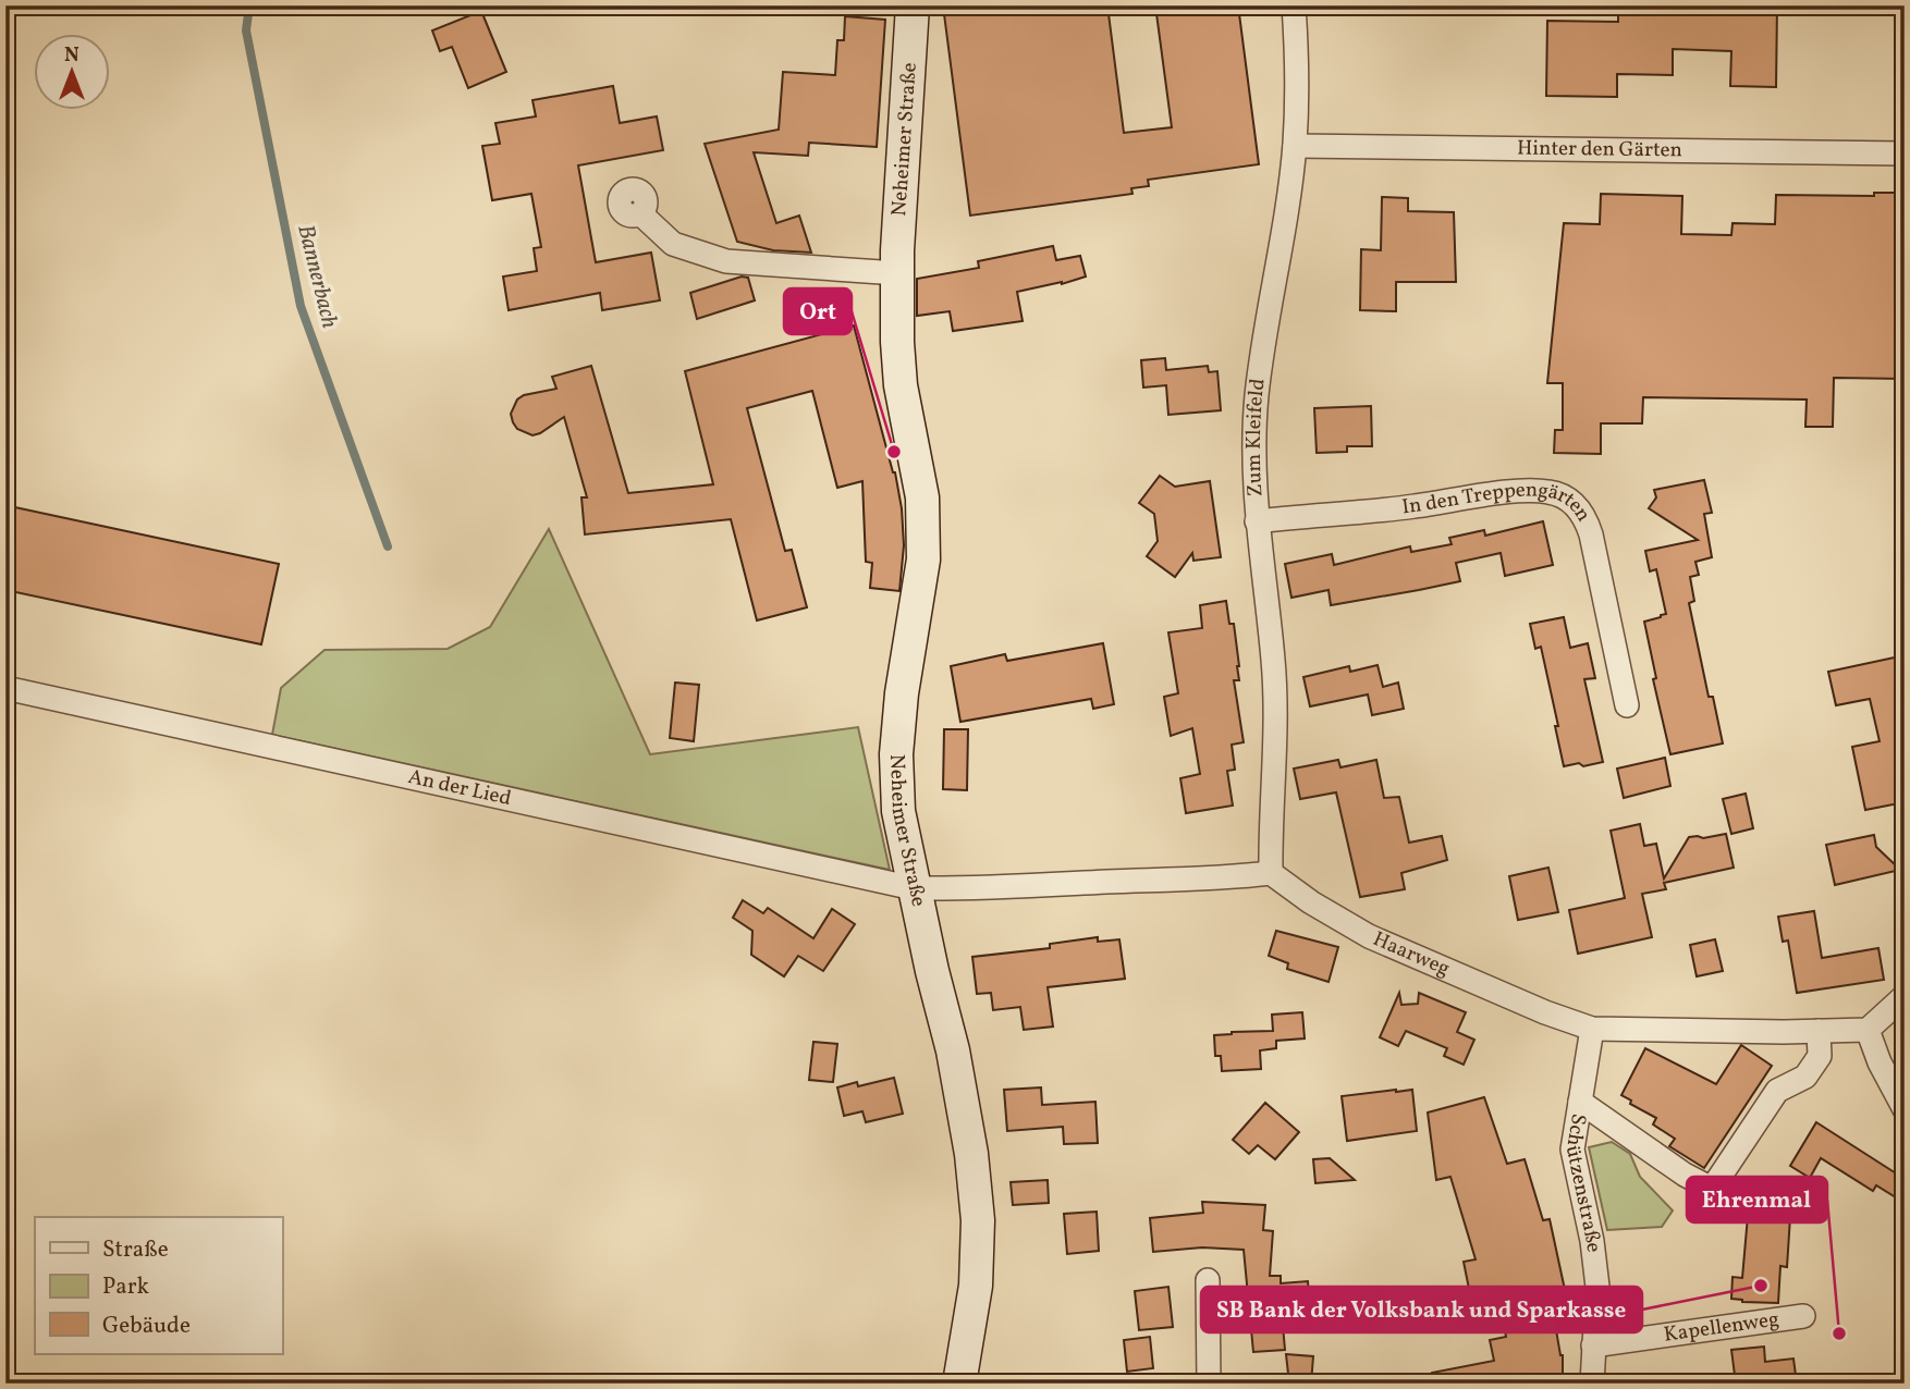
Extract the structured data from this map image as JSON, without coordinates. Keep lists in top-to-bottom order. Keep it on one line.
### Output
{"streets":{"main road":["Neheimer Straße"],"street":["Hinter den Gärten","Zum Kleifeld","In den Treppengärten","An der Lied","Haarweg","Schützenstraße","Kapellenweg"]},"crossings":[["Neheimer Straße","An der Lied"],["Hinter den Gärten","Zum Kleifeld"],["Zum Kleifeld","In den Treppengärten"],["Zum Kleifeld","Haarweg"],["Haarweg","Schützenstraße"],["Schützenstraße","Kapellenweg"]],"water":["Bannerbach"],"places":["Ort","SB Bank der Volksbank und Sparkasse","Ehrenmal"],"legend":["Straße","Park","Gebäude"],"north":"top"}
